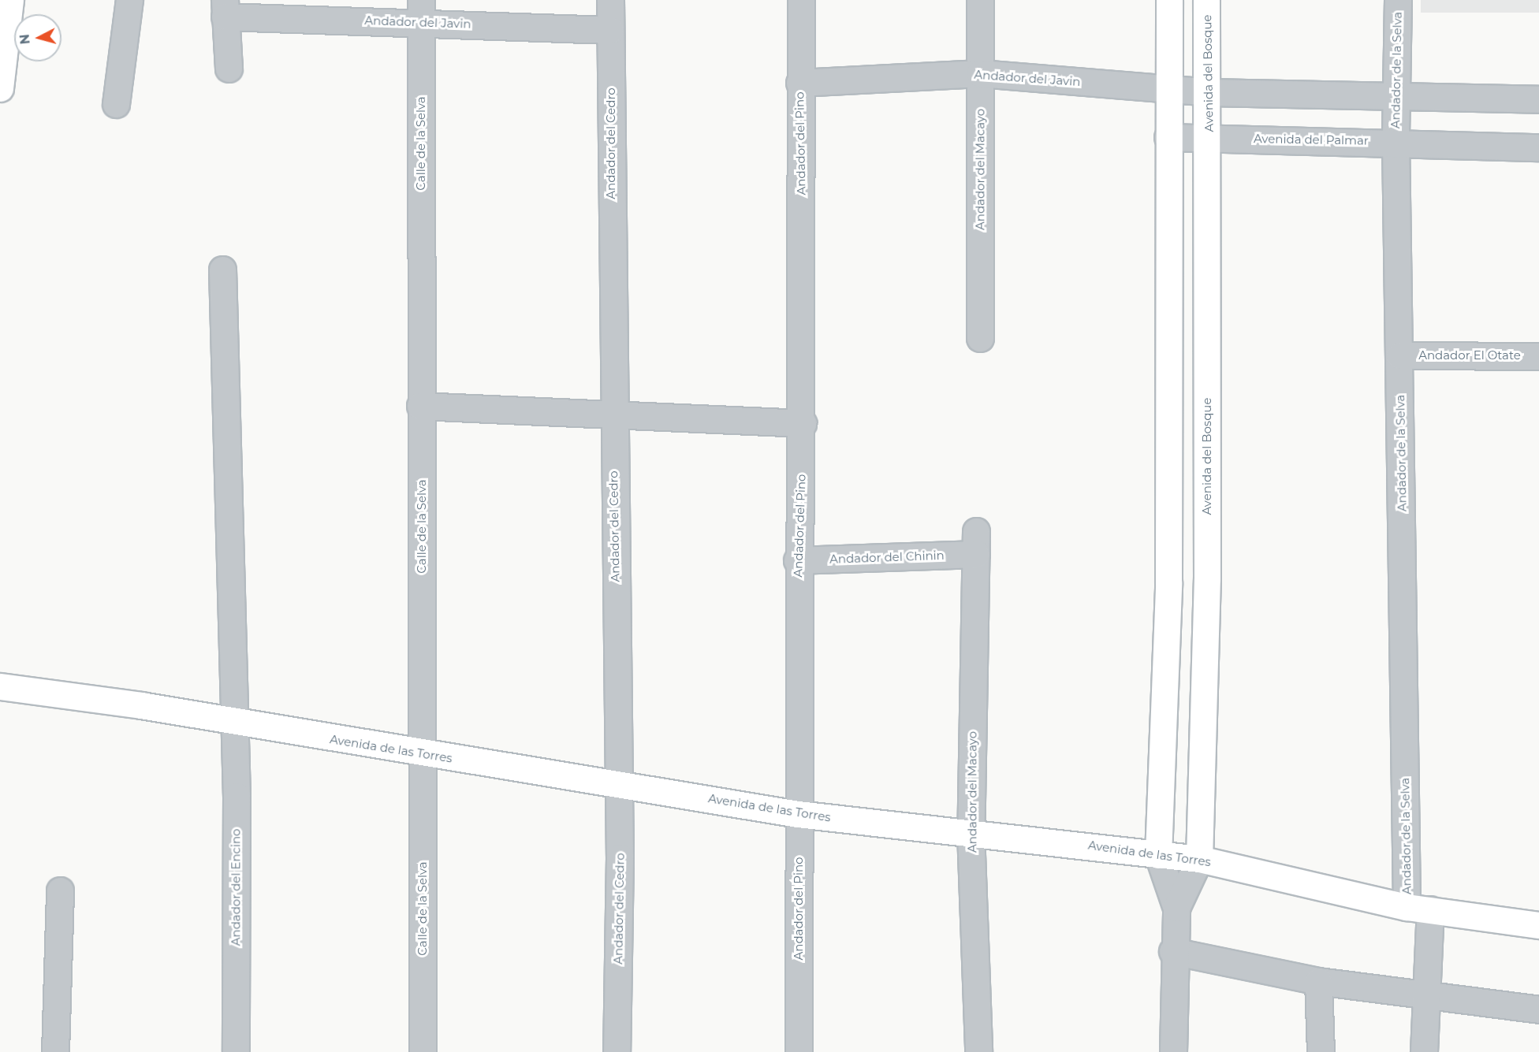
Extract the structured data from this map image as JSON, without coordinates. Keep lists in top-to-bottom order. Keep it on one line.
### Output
{"streets":{"street":["Andador del Javin","Andador de la Selva","Avenida del Bosque","Avenida del Palmar","Calle de la Selva","Andador del Cedro","Andador del Pino","Andador del Macayo","Andador El Otate","Andador del Chinin","Avenida de las Torres","Andador del Encino"]},"crossings":[["Andador del Javin","Avenida del Bosque"],["Andador del Javin","Calle de la Selva"],["Andador del Javin","Andador del Cedro"],["Andador del Javin","Andador del Pino"],["Andador del Javin","Andador del Macayo"],["Andador de la Selva","Avenida del Palmar"],["Andador de la Selva","Andador El Otate"],["Andador de la Selva","Avenida de las Torres"],["Avenida del Bosque","Avenida del Palmar"],["Avenida del Bosque","Avenida de las Torres"],["Calle de la Selva","Avenida de las Torres"],["Andador del Cedro","Avenida de las Torres"],["Andador del Pino","Andador del Chinin"],["Andador del Pino","Avenida de las Torres"],["Andador del Macayo","Andador del Chinin"],["Andador del Macayo","Avenida de las Torres"],["Avenida de las Torres","Andador del Encino"]],"north":"left"}
